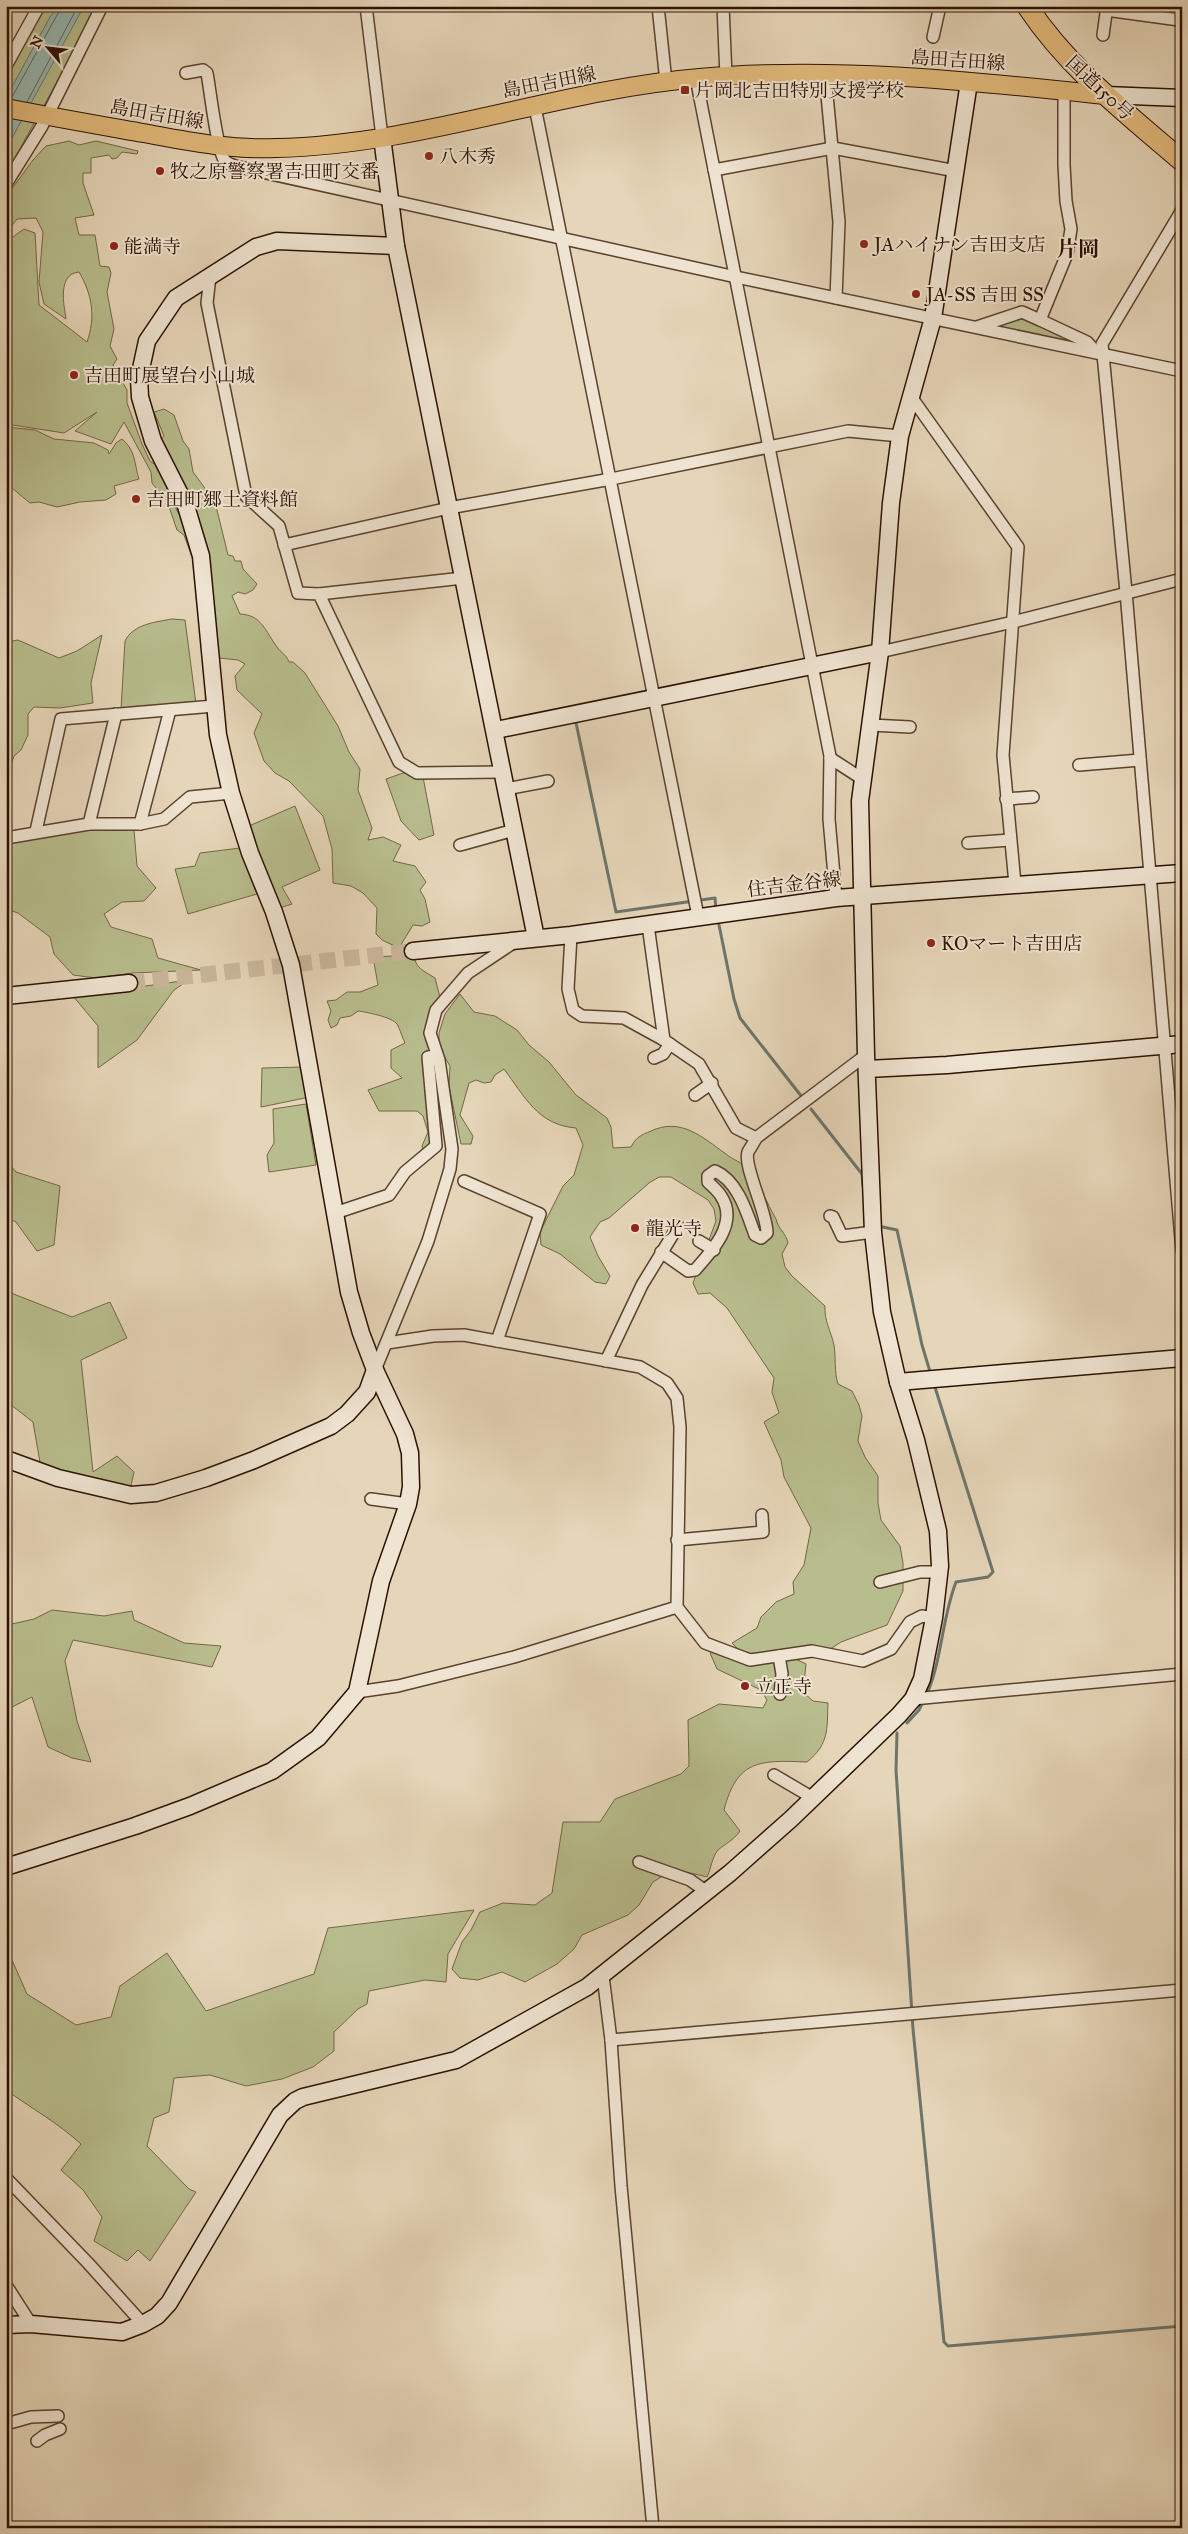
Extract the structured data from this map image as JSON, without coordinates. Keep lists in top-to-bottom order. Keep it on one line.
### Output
{"streets":{"highway":["国道150号"],"main road":["島田吉田線"],"street":["住吉金谷線"]},"crossings":[["島田吉田線","国道150号"]],"districts":["片岡"],"places":{"transit":["片岡北吉田特別支援学校"],"other":["八木秀","牧之原警察署吉田町交番","JAハイナン吉田支店","能満寺","JA-SS 吉田 SS","吉田町展望台小山城","吉田町郷土資料館","KOマート吉田店","龍光寺","立正寺"]},"north":"top left"}
